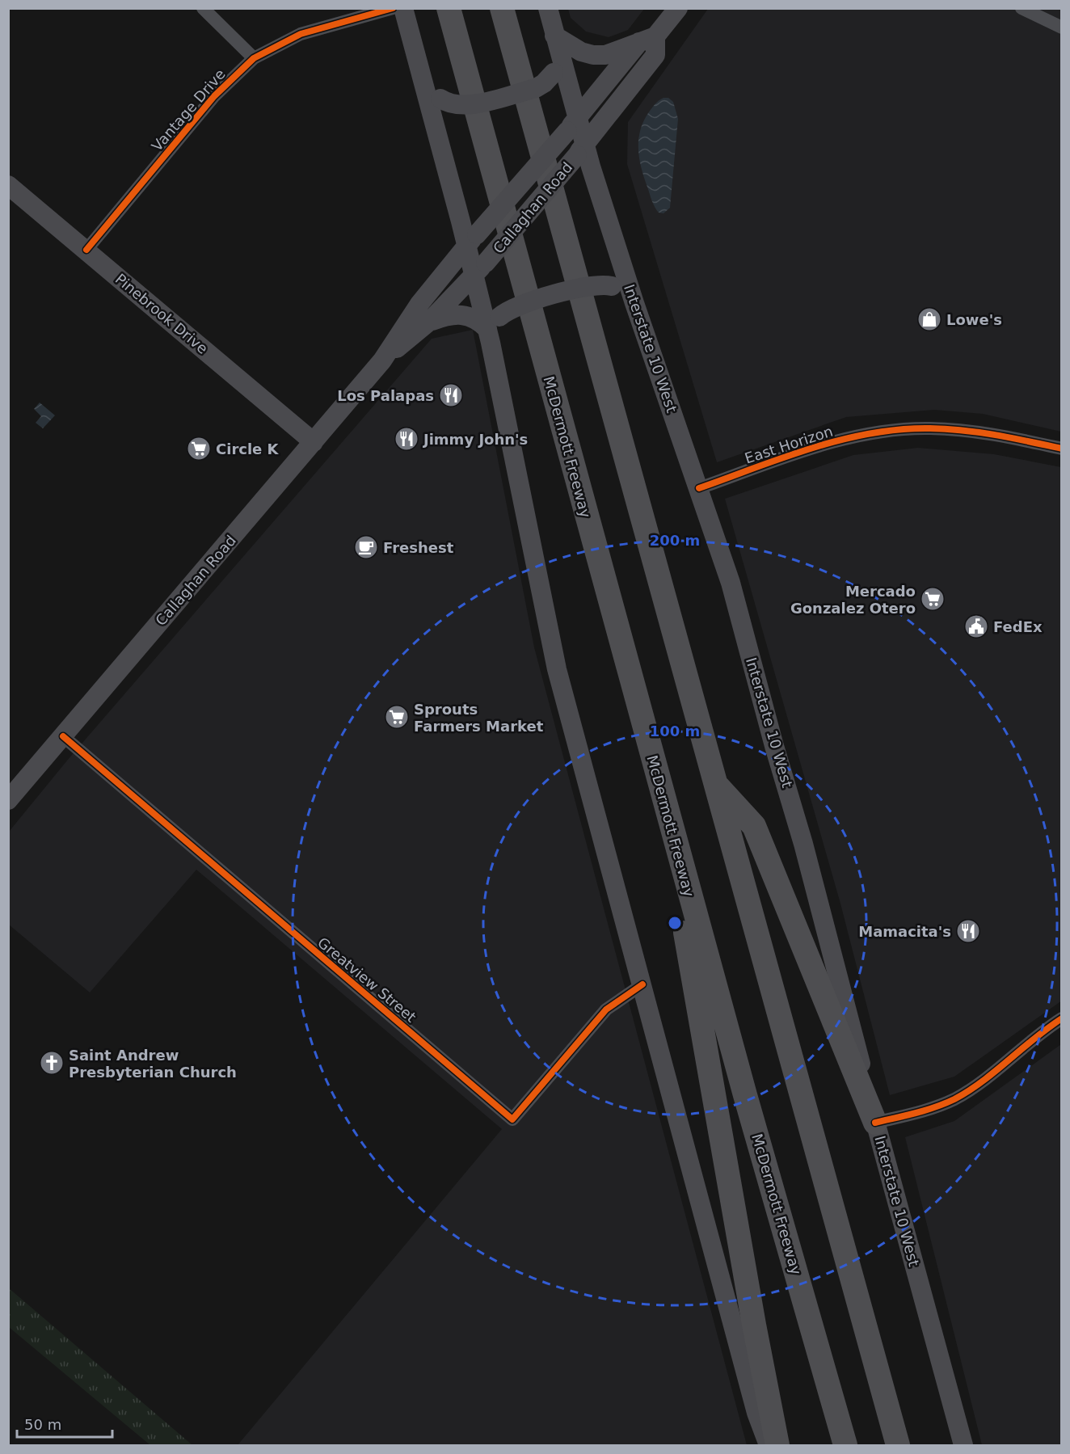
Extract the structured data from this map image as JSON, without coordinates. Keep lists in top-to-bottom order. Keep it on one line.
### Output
{"streets":{"highway":["McDermott Freeway"],"main road":["Callaghan Road","Pinebrook Drive","Interstate 10 West"],"street":["Vantage Drive","East Horizon","Greatview Street"]},"crossings":[["Vantage Drive","Pinebrook Drive"],["Callaghan Road","Pinebrook Drive"],["Callaghan Road","Interstate 10 West"],["Callaghan Road","Greatview Street"],["Interstate 10 West","East Horizon"]],"places":{"shop":["Lowe's"],"restaurant":["Los Palapas","Jimmy John's","Mamacita's"],"supermarket":["Circle K","Mercado Gonzalez Otero","Sprouts Farmers Market"],"cafe":["Freshest"],"public building":["FedEx"],"church":["Saint Andrew Presbyterian Church"]},"scale_bar":"50 m","rings":["200 m","100 m"]}
